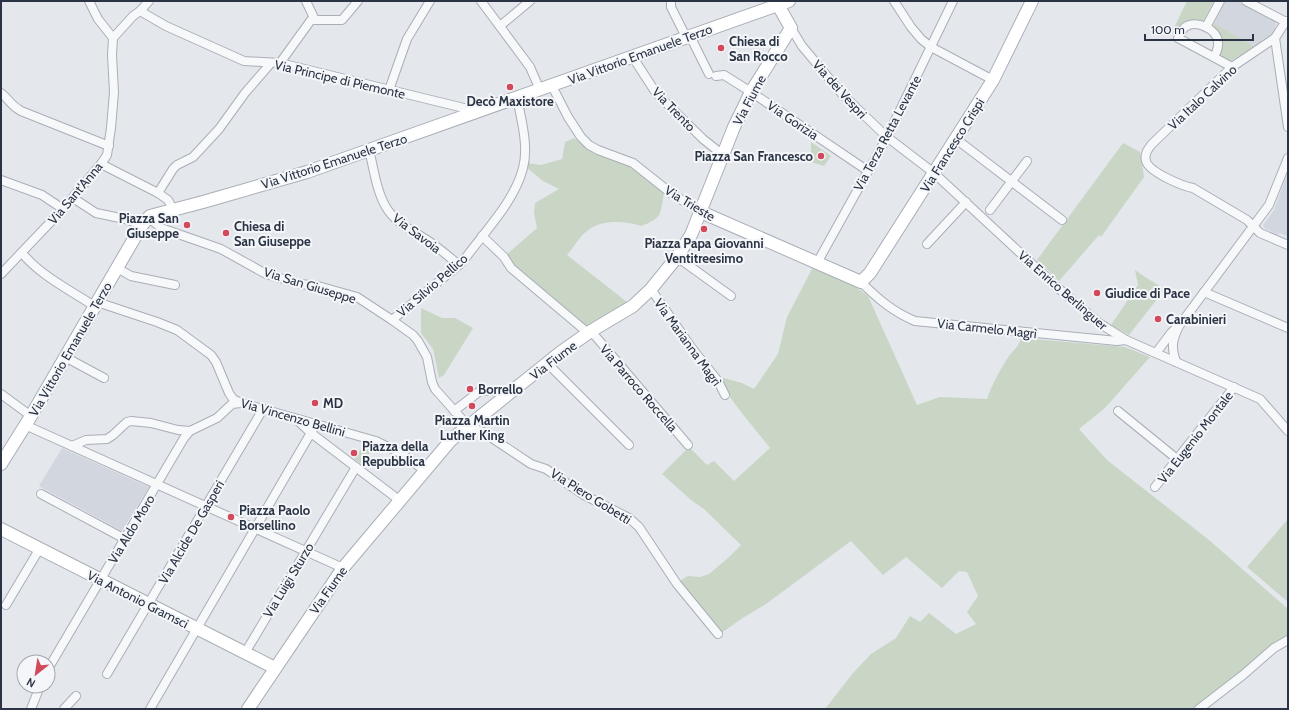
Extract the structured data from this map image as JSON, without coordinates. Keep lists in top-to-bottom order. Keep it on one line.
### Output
{"streets":{"street":["Via Vittorio Emanuele Terzo","Via Principe di Piemonte","Via dei Vespri","Via Italo Calvino","Via Fiume","Via Trento","Via Gorizia","Via Terza Retta Levante","Via Francesco Crispi","Via Sant'Anna","Via Trieste","Via Savoia","Via San Giuseppe","Via Silvio Pellico","Via Enrico Berlinguer","Via Carmelo Magrì","Via Marianna Magrì","Via Parroco Roccella","Via Vincenzo Bellini","Via Eugenio Montale","Via Piero Gobetti","Via Aldo Moro","Via Alcide De Gasperi","Via Luigi Sturzo","Via Antonio Gramsci"]},"crossings":[["Via Vittorio Emanuele Terzo","Via Principe di Piemonte"],["Via Vittorio Emanuele Terzo","Via Trento"],["Via Vittorio Emanuele Terzo","Via Gorizia"],["Via Vittorio Emanuele Terzo","Via Trieste"],["Via Vittorio Emanuele Terzo","Via Savoia"],["Via Vittorio Emanuele Terzo","Via San Giuseppe"],["Via Vittorio Emanuele Terzo","Via Silvio Pellico"],["Via Vittorio Emanuele Terzo","Via Vincenzo Bellini"],["Via dei Vespri","Via Fiume"],["Via dei Vespri","Via Terza Retta Levante"],["Via dei Vespri","Via Francesco Crispi"],["Via dei Vespri","Via Enrico Berlinguer"],["Via Fiume","Via Trento"],["Via Fiume","Via Gorizia"],["Via Fiume","Via Trieste"],["Via Fiume","Via San Giuseppe"],["Via Fiume","Via Marianna Magrì"],["Via Fiume","Via Parroco Roccella"],["Via Fiume","Via Vincenzo Bellini"],["Via Fiume","Via Piero Gobetti"],["Via Fiume","Via Antonio Gramsci"],["Via Gorizia","Via Terza Retta Levante"],["Via Terza Retta Levante","Via Trieste"],["Via Francesco Crispi","Via Trieste"],["Via Francesco Crispi","Via Enrico Berlinguer"],["Via Francesco Crispi","Via Carmelo Magrì"],["Via Sant'Anna","Via Vincenzo Bellini"],["Via Trieste","Via Carmelo Magrì"],["Via Savoia","Via Silvio Pellico"],["Via San Giuseppe","Via Silvio Pellico"],["Via San Giuseppe","Via Piero Gobetti"],["Via Silvio Pellico","Via Parroco Roccella"],["Via Enrico Berlinguer","Via Carmelo Magrì"],["Via Enrico Berlinguer","Via Eugenio Montale"],["Via Vincenzo Bellini","Via Alcide De Gasperi"],["Via Aldo Moro","Via Antonio Gramsci"],["Via Alcide De Gasperi","Via Antonio Gramsci"],["Via Luigi Sturzo","Via Antonio Gramsci"]],"places":["Chiesa di San Rocco","Decò Maxistore","Piazza San Francesco","Piazza San Giuseppe","Piazza Papa Giovanni Ventitreesimo","Chiesa di San Giuseppe","Giudice di Pace","Carabinieri","Borrello","MD","Piazza Martin Luther King","Piazza della Repubblica","Piazza Paolo Borsellino"],"scale_bar":"100 m","north":"bottom left"}
